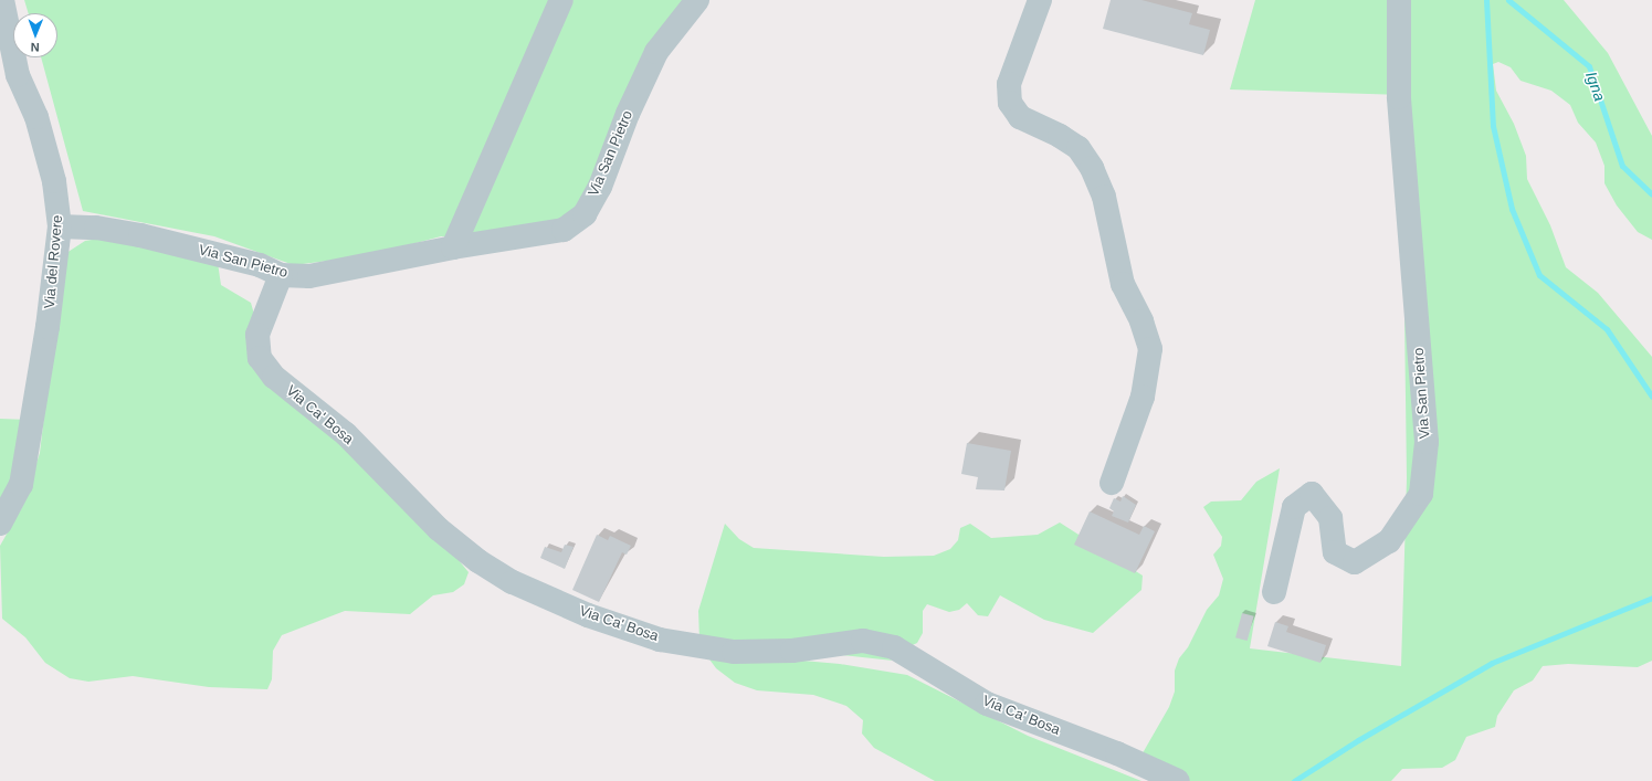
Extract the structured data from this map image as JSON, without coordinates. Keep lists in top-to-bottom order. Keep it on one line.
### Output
{"streets":{"street":["Via San Pietro","Via del Rovere","Via Ca' Bosa"]},"crossings":[["Via San Pietro","Via del Rovere"],["Via San Pietro","Via Ca' Bosa"]],"water":["Igna"],"north":"bottom"}
